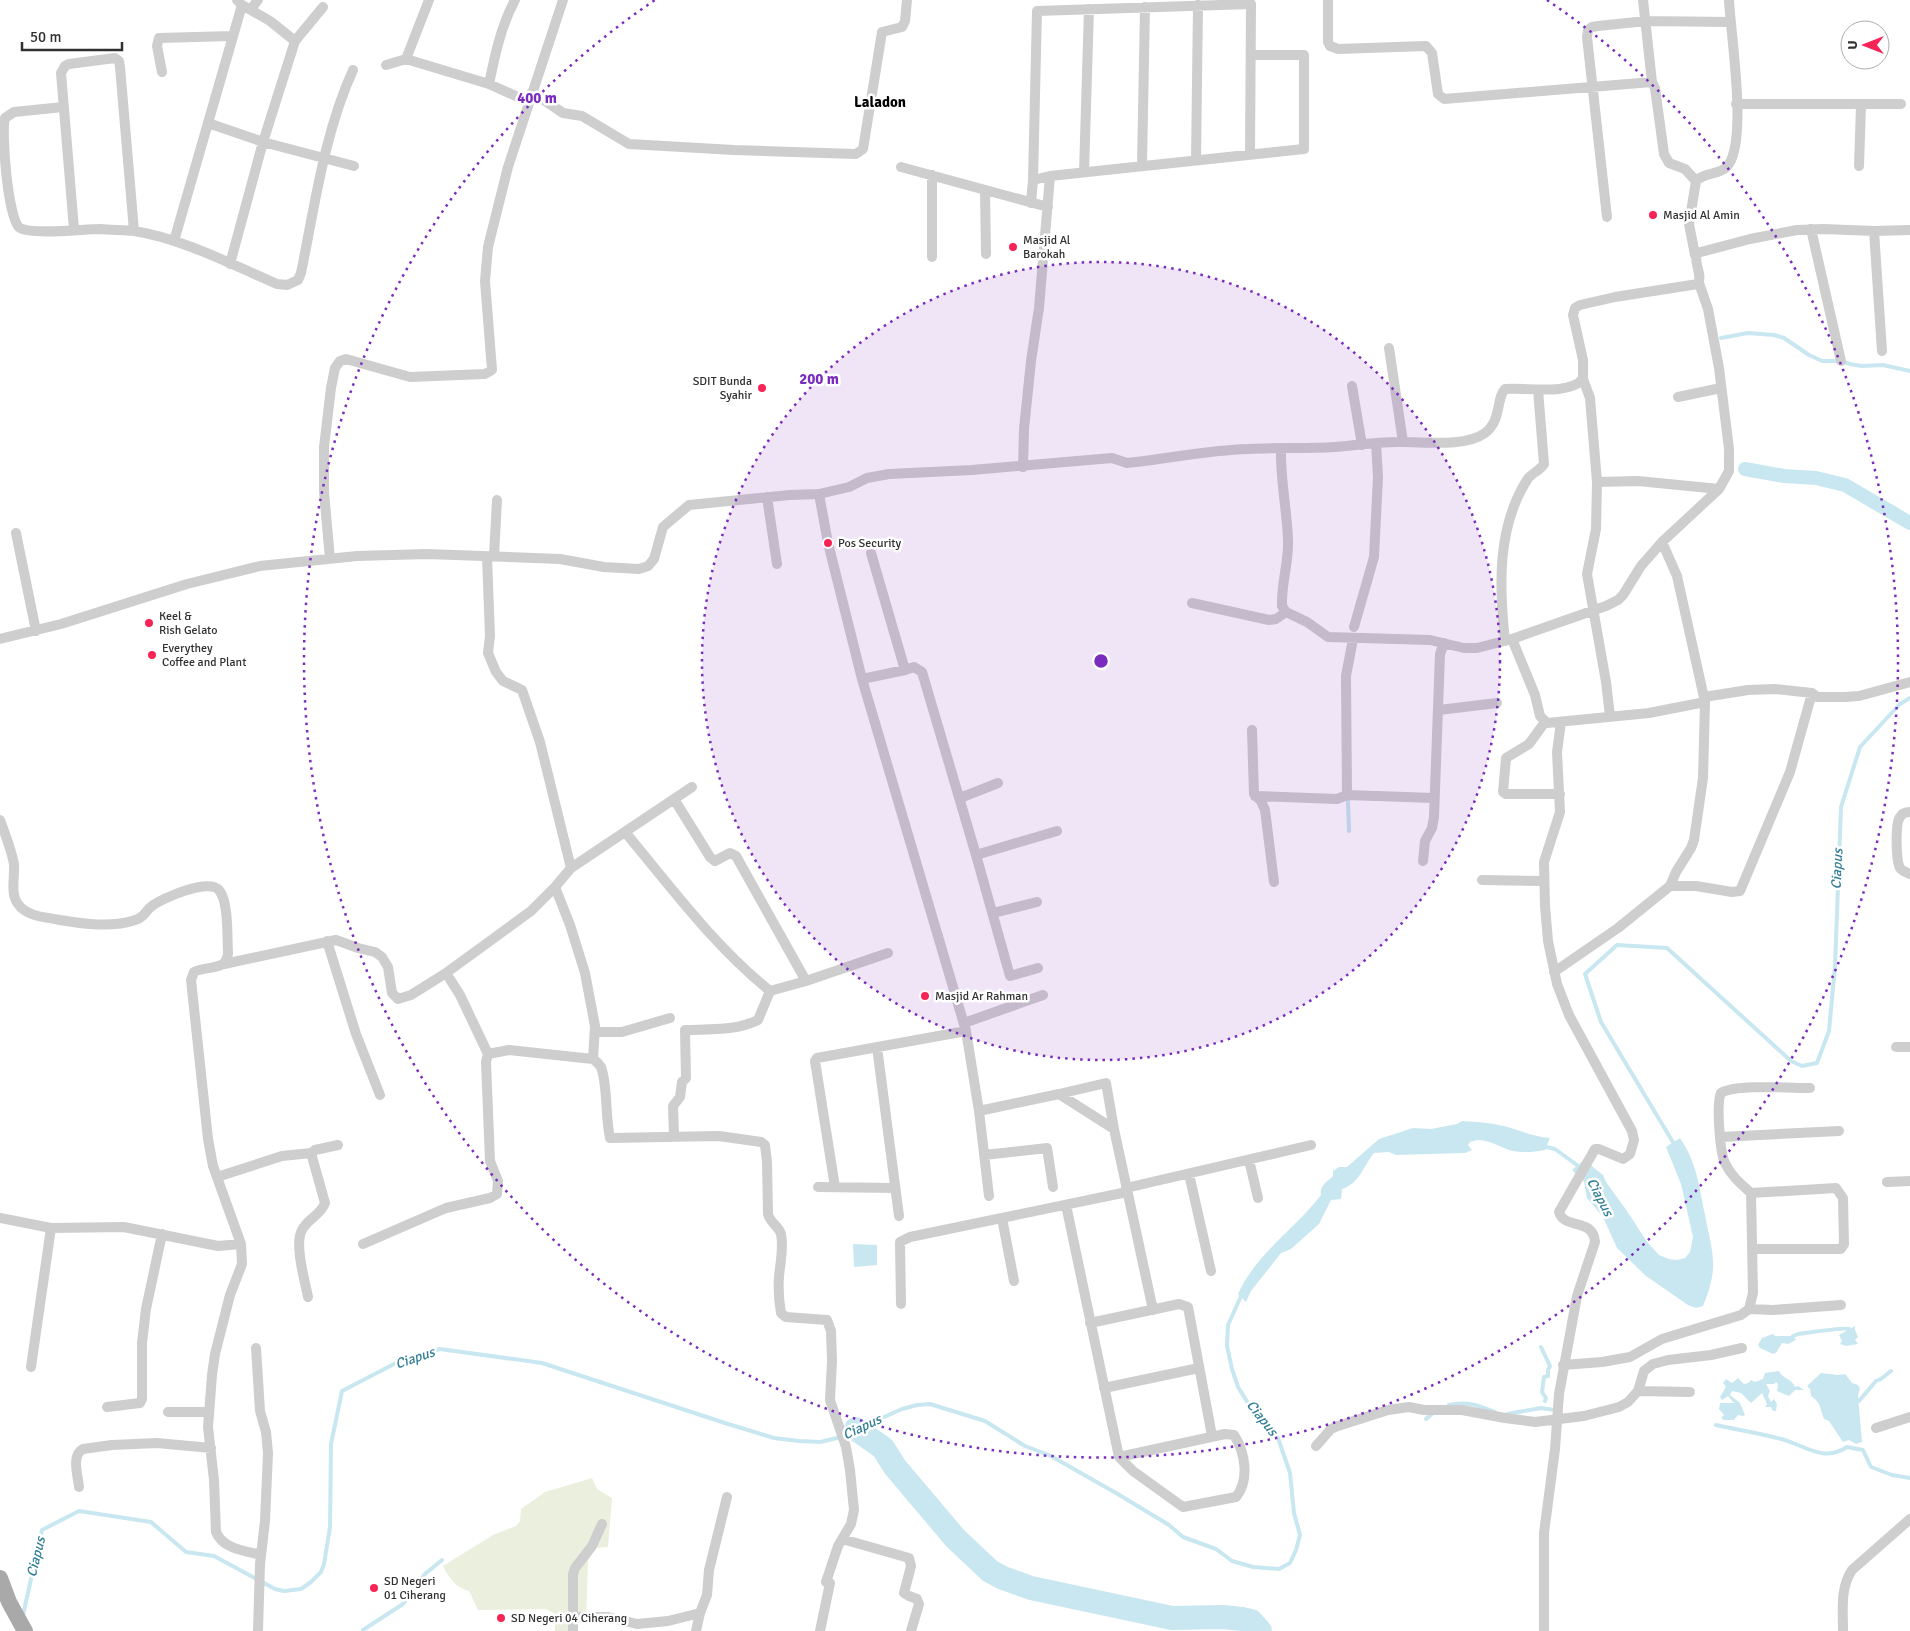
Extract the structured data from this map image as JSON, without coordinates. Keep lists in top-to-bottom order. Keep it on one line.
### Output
{"districts":["Laladon"],"water":["Ciapus"],"places":["Masjid Al Amin","Masjid Al Barokah","SDIT Bunda Syahir","Pos Security","Keel & Rish Gelato","Everythey Coffee and Plant","Masjid Ar Rahman","SD Negeri 01 Ciherang","SD Negeri 04 Ciherang"],"scale_bar":"50 m","north":"left","rings":["400 m","200 m"]}
